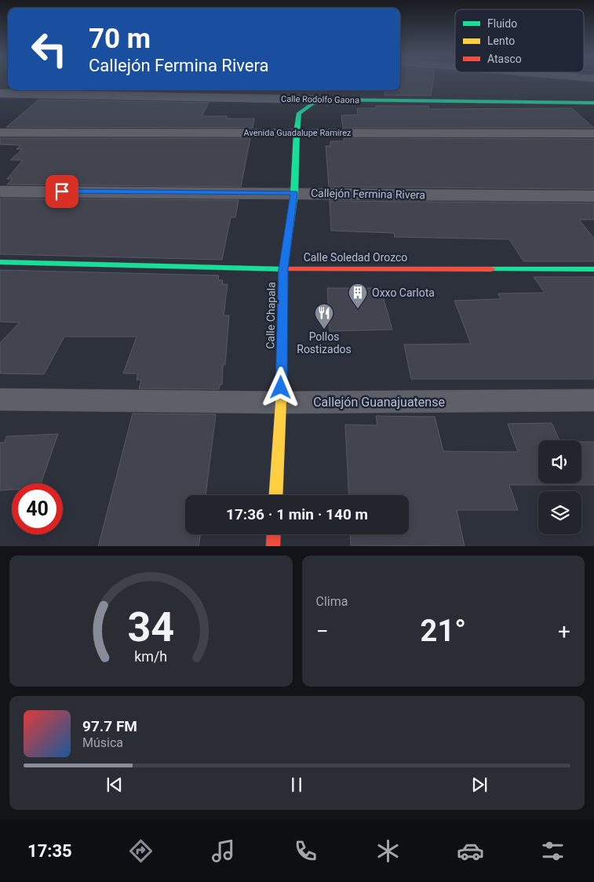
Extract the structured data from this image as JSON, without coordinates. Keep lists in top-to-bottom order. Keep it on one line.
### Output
{"streets":{"street":["Calle Rodolfo Gaona","Avenida Guadalupe Ramírez","Callejón Fermina Rivera","Calle Soledad Orozco","Calle Chapala","Callejón Guanajuatense"]},"crossings":[["Calle Rodolfo Gaona","Calle Chapala"],["Avenida Guadalupe Ramírez","Calle Chapala"],["Callejón Fermina Rivera","Calle Chapala"],["Calle Soledad Orozco","Calle Chapala"],["Calle Chapala","Callejón Guanajuatense"]],"places":{"building":["Oxxo Carlota"],"restaurant":["Pollos Rostizados"]},"legend":["Fluido","Lento","Atasco"],"page":{"turn":["70 m","Callejón Fermina Rivera"],"limit":"40","trip":"17:36 · 1 min · 140 m","tile":"Clima","heat":["−","21°","+"],"song":["97.7 FM","Música"],"tabs":"17:35","gauge":["34","km/h"]}}
